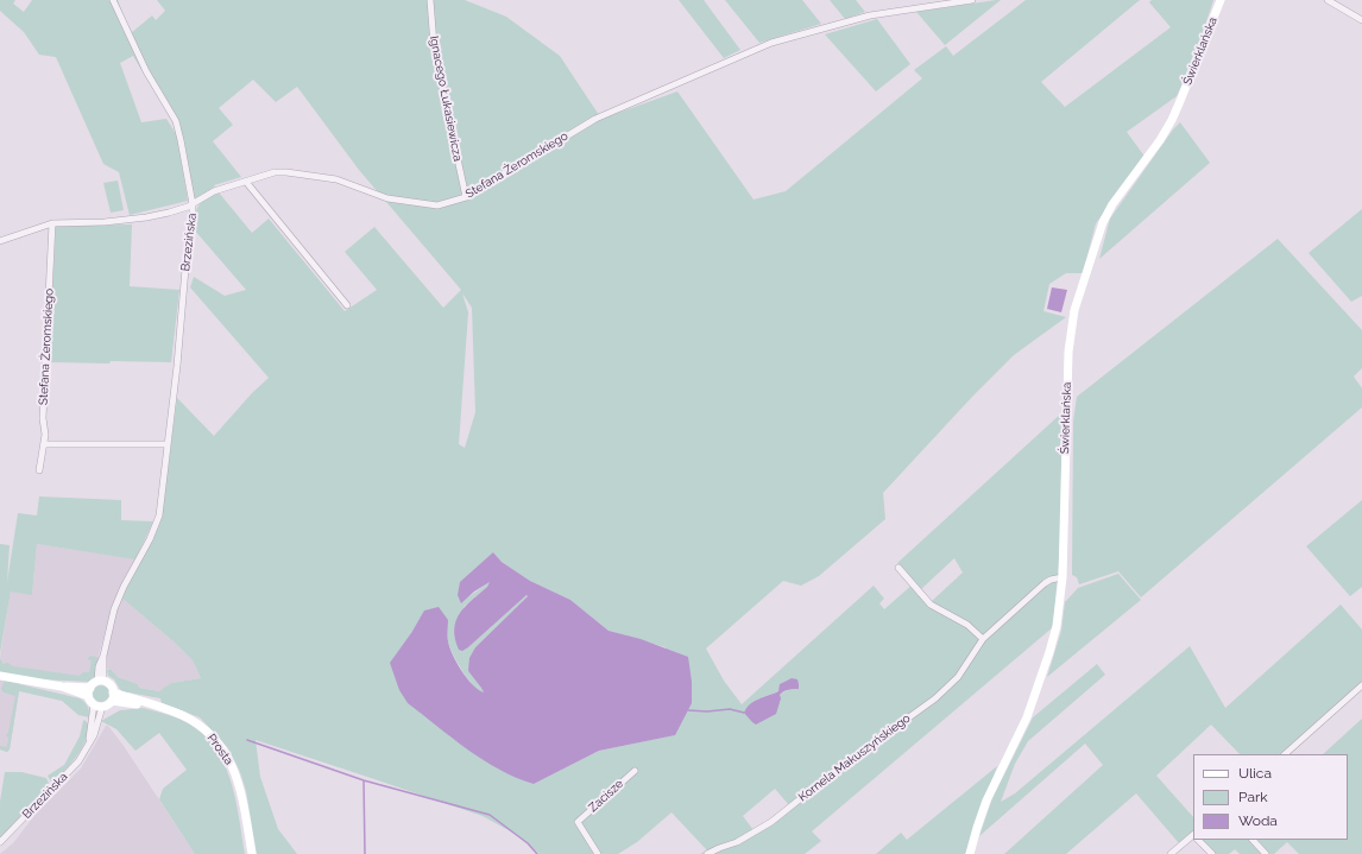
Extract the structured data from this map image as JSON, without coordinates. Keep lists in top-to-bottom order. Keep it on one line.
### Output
{"streets":{"street":["Świerklańska","Ignacego Łukasiewicza","Stefana Żeromskiego","Brzezińska","Prosta","Kornela Makuszyńskiego","Zacisze"]},"crossings":[["Świerklańska","Kornela Makuszyńskiego"],["Ignacego Łukasiewicza","Stefana Żeromskiego"],["Stefana Żeromskiego","Brzezińska"]],"legend":["Ulica","Park","Woda"]}
